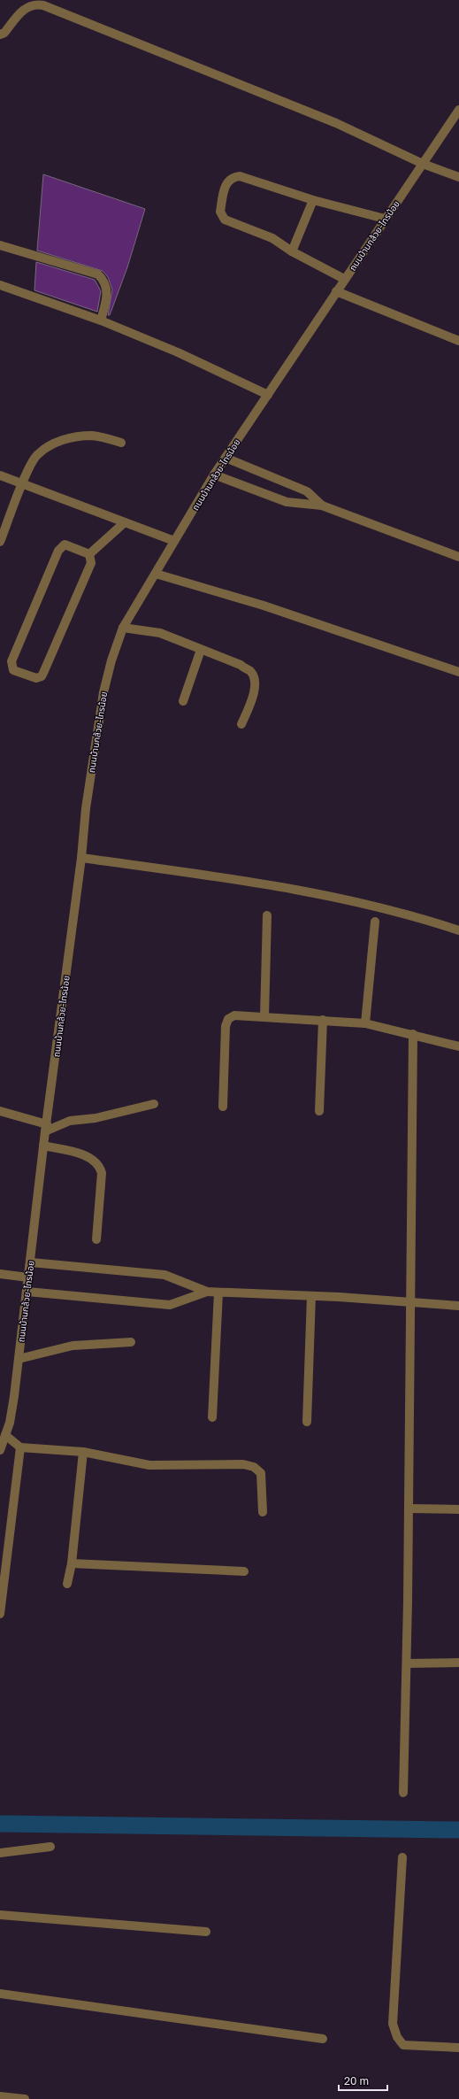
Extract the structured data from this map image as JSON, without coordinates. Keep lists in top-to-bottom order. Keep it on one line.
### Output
{"streets":{"street":["ถนนบ้านกล้วย-ไทรน้อย"]},"scale_bar":"20 m"}
